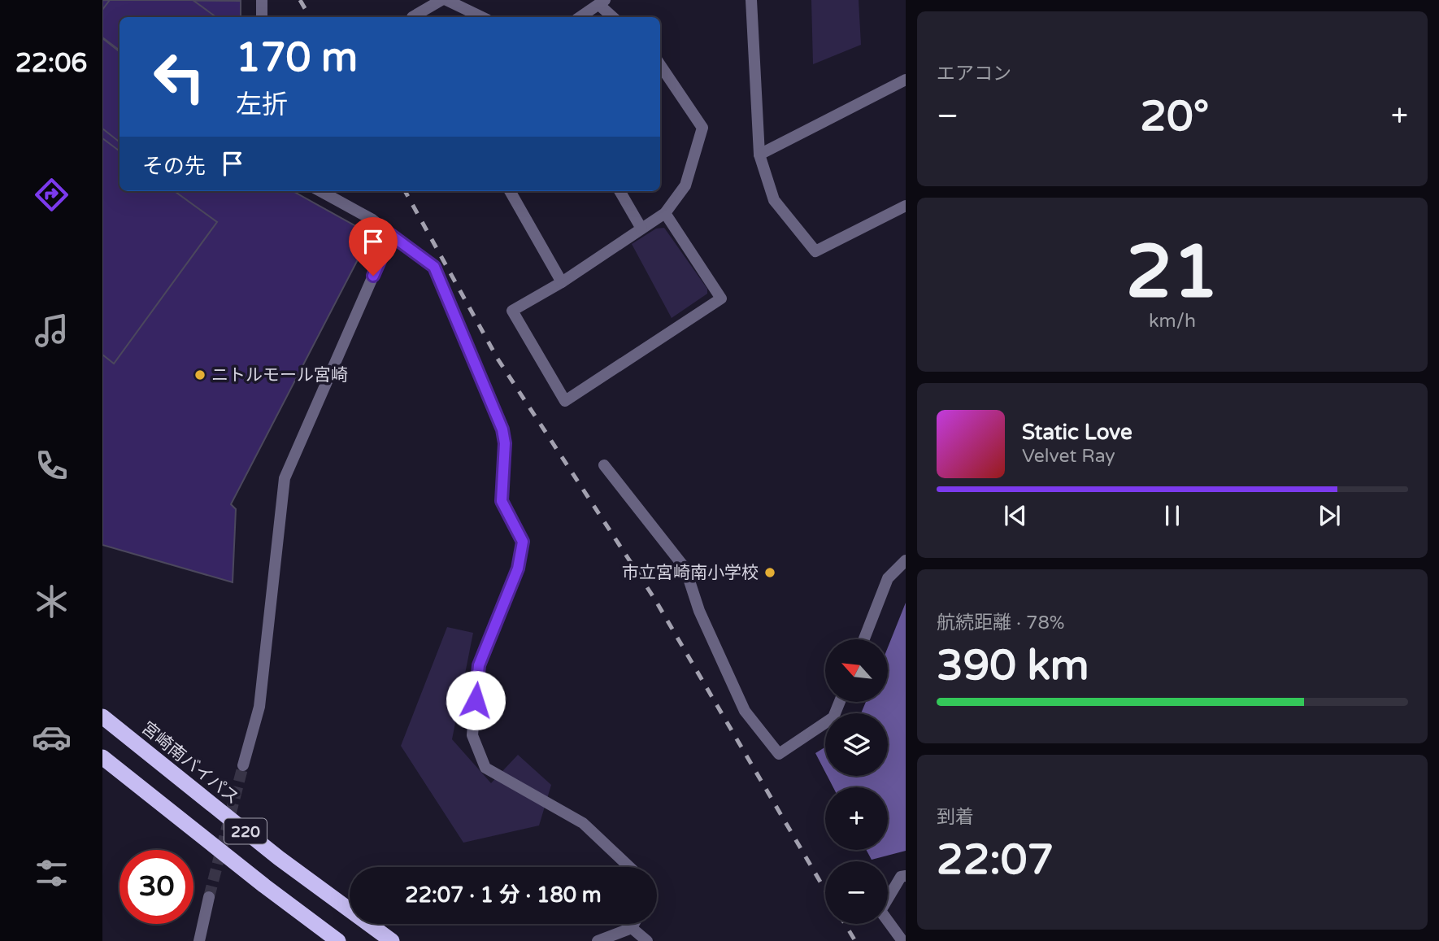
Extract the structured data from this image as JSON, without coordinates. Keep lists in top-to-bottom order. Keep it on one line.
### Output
{"streets":{"highway":["宮崎南バイパス","220"]},"places":["ニトルモール宮崎","市立宮崎南小学校"],"north":"top left","page":{"tabs":"22:06","tile":["エアコン",["21","km/h"],["航続距離 · 78%","390 km"],["到着","22:07"]],"turn":["170 m","左折"],"heat":["−","20°","+"],"then":"その先","song":["Static Love","Velvet Ray"],"map_buttons":["+","−"],"limit":"30","trip":"22:07 · 1 分 · 180 m"}}
